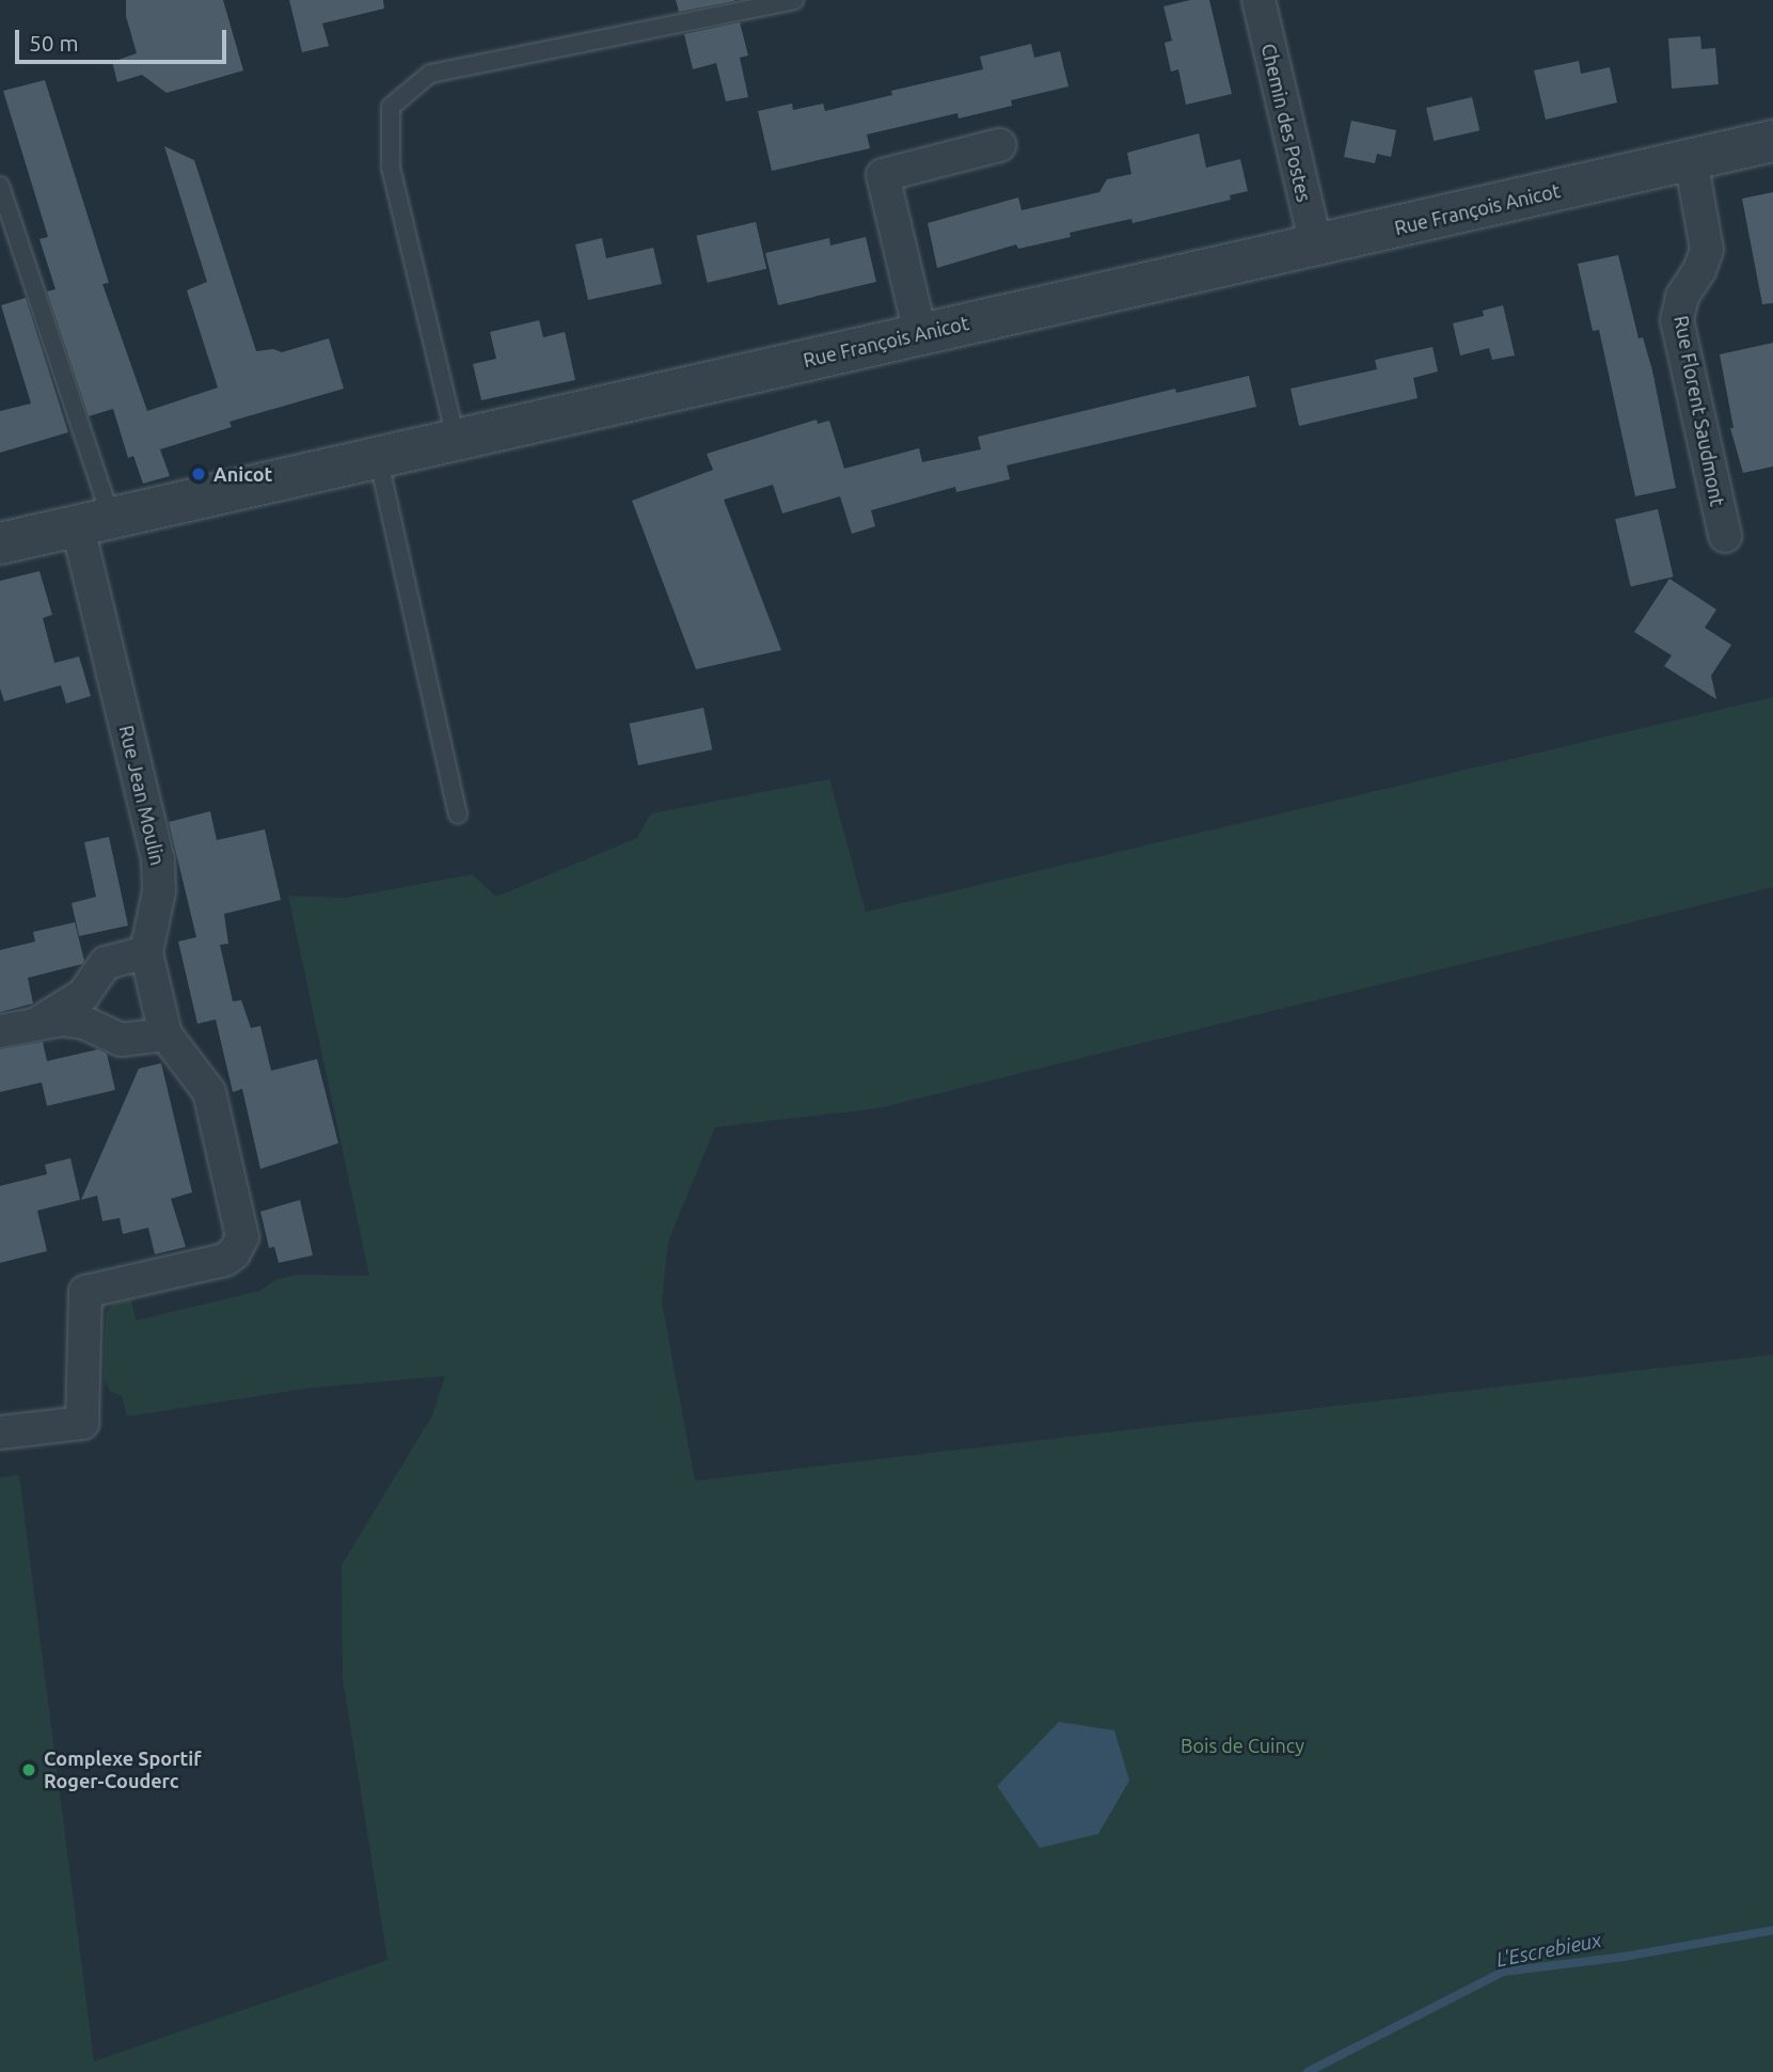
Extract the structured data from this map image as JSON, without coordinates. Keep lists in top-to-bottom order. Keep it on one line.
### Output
{"streets":{"street":["Chemin des Postes","Rue François Anicot","Rue Florent Saudmont","Rue Jean Moulin"]},"crossings":[["Chemin des Postes","Rue François Anicot"],["Rue François Anicot","Rue Florent Saudmont"],["Rue François Anicot","Rue Jean Moulin"]],"water":["L'Escrebieux"],"parks":["Bois de Cuincy"],"places":["Anicot","Complexe Sportif Roger-Couderc"],"scale_bar":"50 m"}
